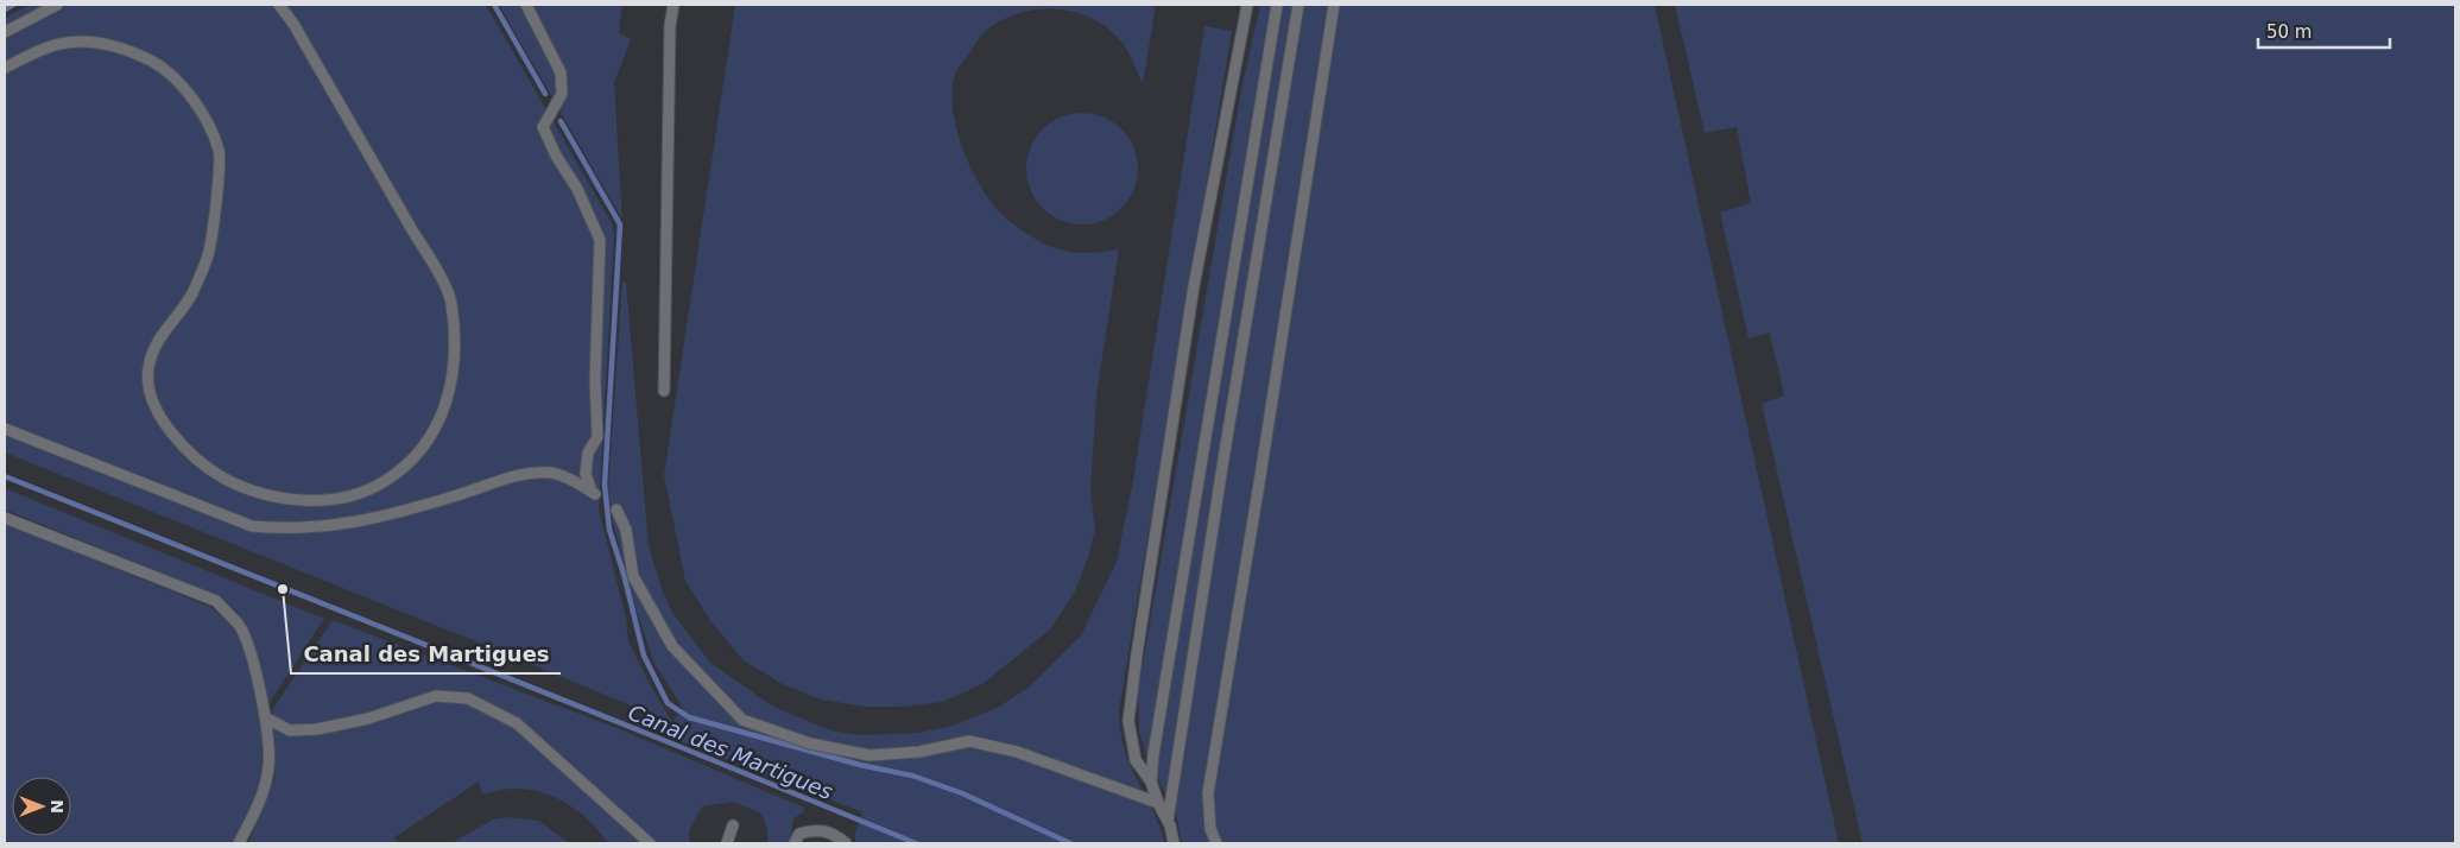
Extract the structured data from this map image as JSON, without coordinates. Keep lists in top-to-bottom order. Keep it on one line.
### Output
{"water":["Canal des Martigues"],"places":["Canal des Martigues"],"scale_bar":"50 m","north":"right"}
